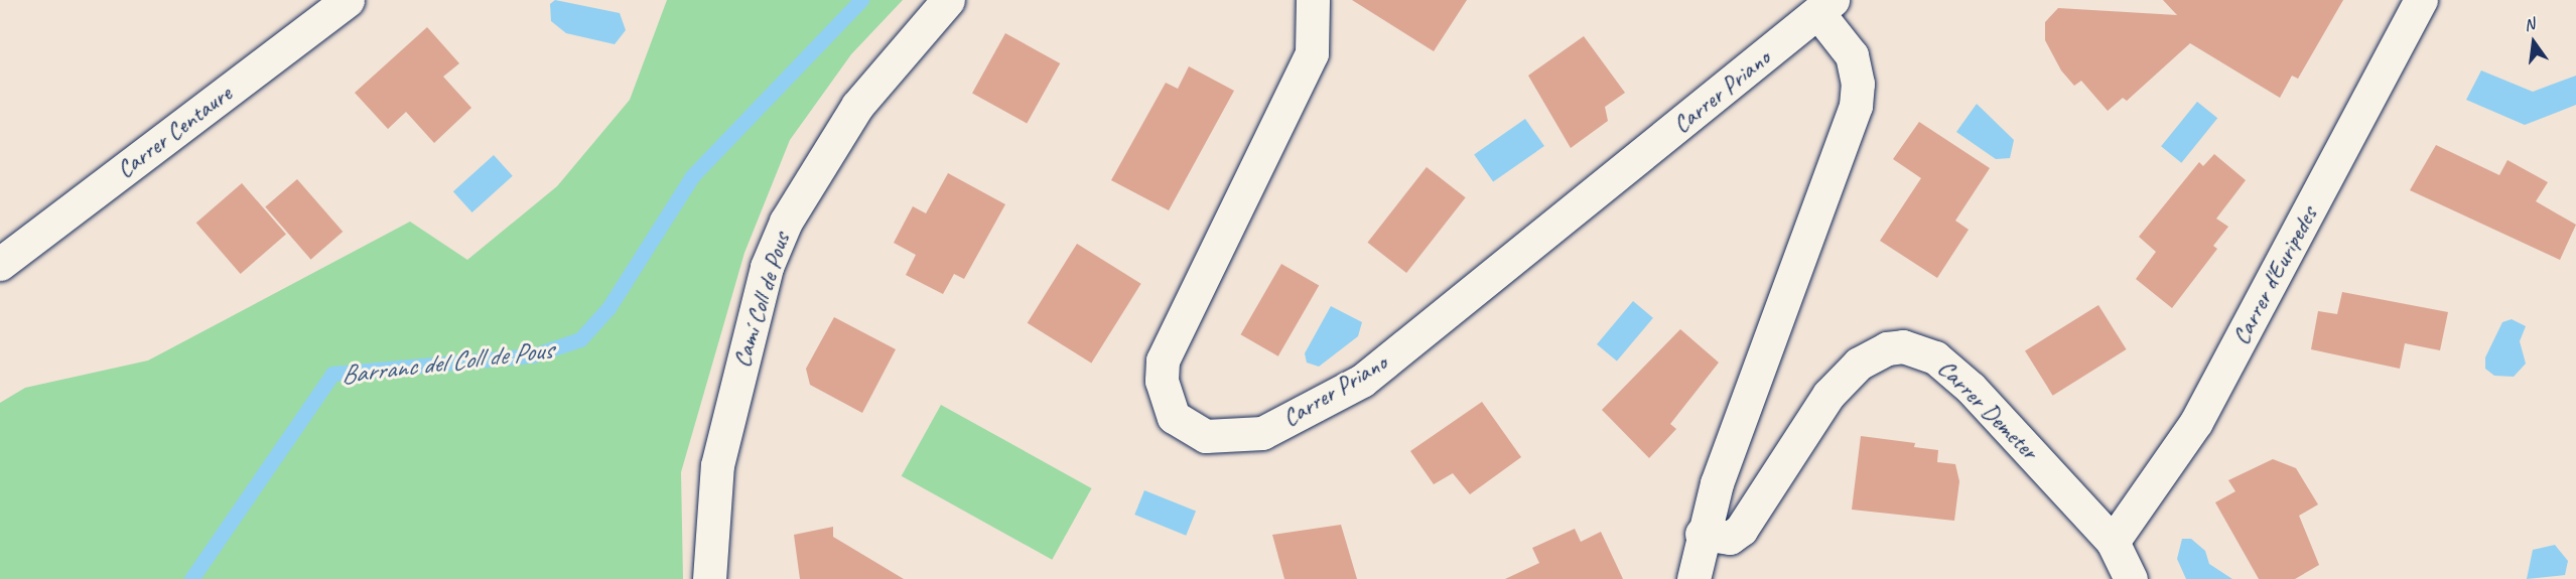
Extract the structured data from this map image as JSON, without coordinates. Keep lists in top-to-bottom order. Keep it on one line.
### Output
{"streets":{"street":["Carrer Priano","Carrer Centaure","Carrer d'Euripedes","Camí Coll de Pous","Carrer Demeter"]},"crossings":[["Carrer d'Euripedes","Carrer Demeter"]],"water":["Barranc del Coll de Pous"],"north":"top"}
